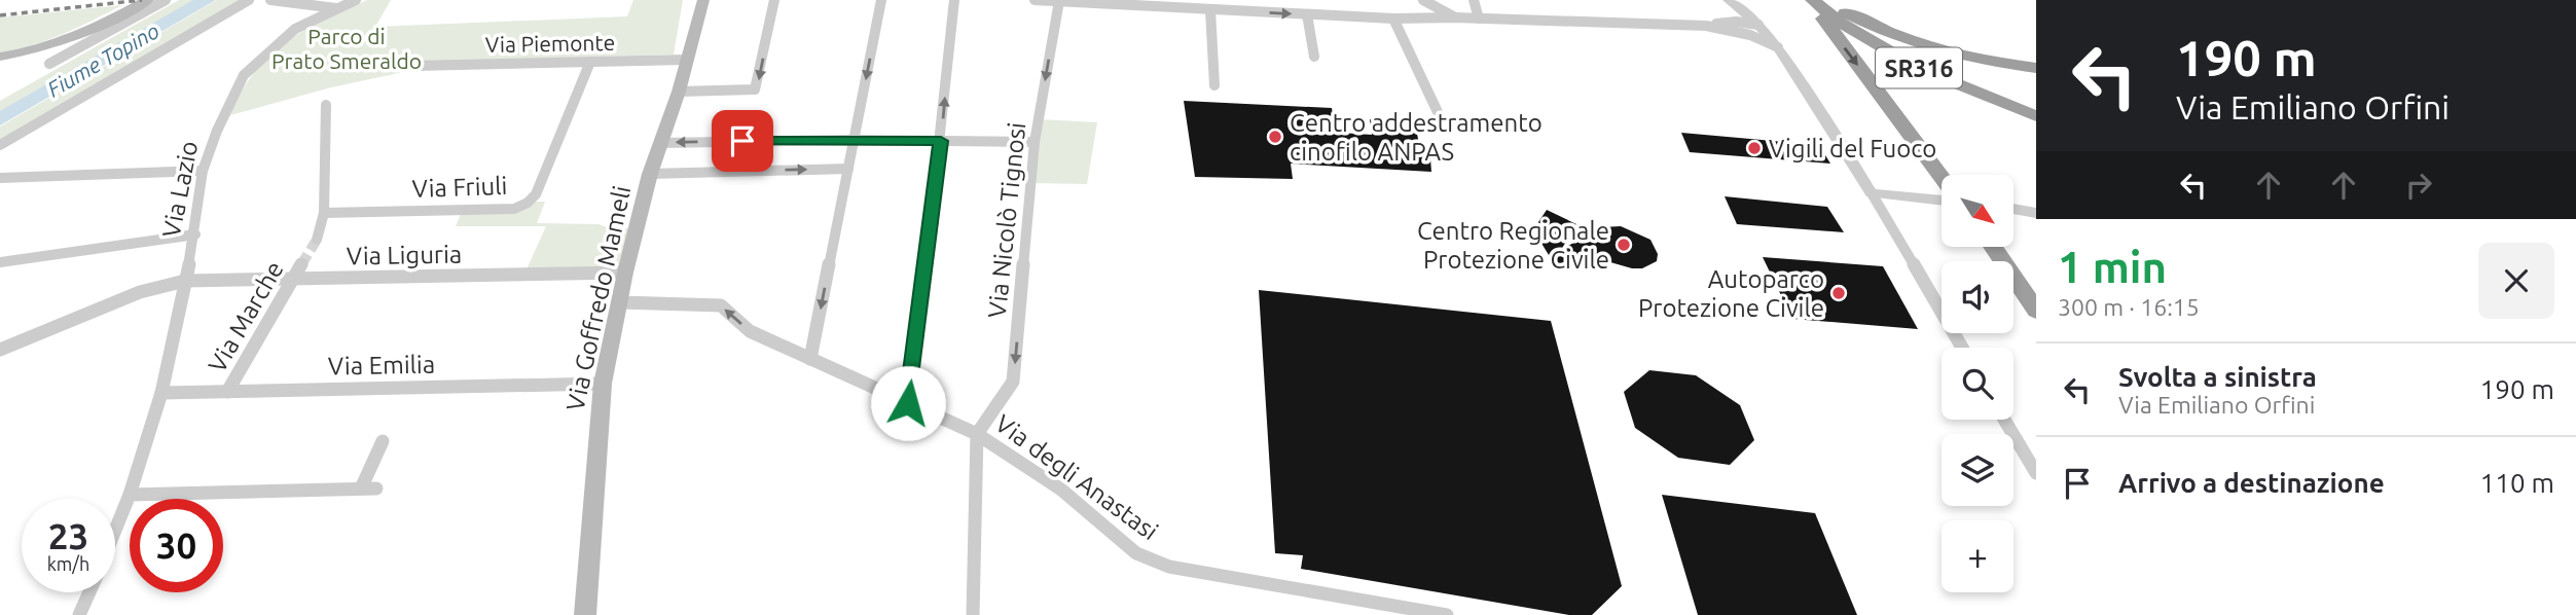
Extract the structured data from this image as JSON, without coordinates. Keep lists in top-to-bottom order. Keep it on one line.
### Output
{"streets":{"highway":["SR316"],"main road":["Via Goffredo Mameli"],"street":["Via Piemonte","Via Friuli","Via Lazio","Via Nicolò Tignosi","Via Liguria","Via Marche","Via Emilia","Via degli Anastasi"]},"crossings":[["Via Piemonte","Via Friuli"],["Via Piemonte","Via Goffredo Mameli"],["Via Lazio","Via Liguria"],["Via Lazio","Via Emilia"],["Via Nicolò Tignosi","Via degli Anastasi"],["Via Liguria","Via Goffredo Mameli"],["Via Liguria","Via Marche"],["Via Goffredo Mameli","Via Emilia"],["Via Goffredo Mameli","Via degli Anastasi"],["Via Marche","Via Emilia"]],"water":["Fiume Topino"],"parks":["Parco di Prato Smeraldo"],"places":["Centro addestramento cinofilo ANPAS","Vigili del Fuoco","Centro Regionale Protezione Civile","Autoparco Protezione Civile"],"north":"bottom right","page":{"turn":["190 m","Via Emiliano Orfini"],"map_buttons":"+","heading":["1 min","300 m · 16:15"],"list":[{"name":"Svolta a sinistra","note":"Via Emiliano Orfini","value":"190 m"},{"name":"Arrivo a destinazione","value":"110 m"}],"speed":"23 km/h","limit":"30"}}
